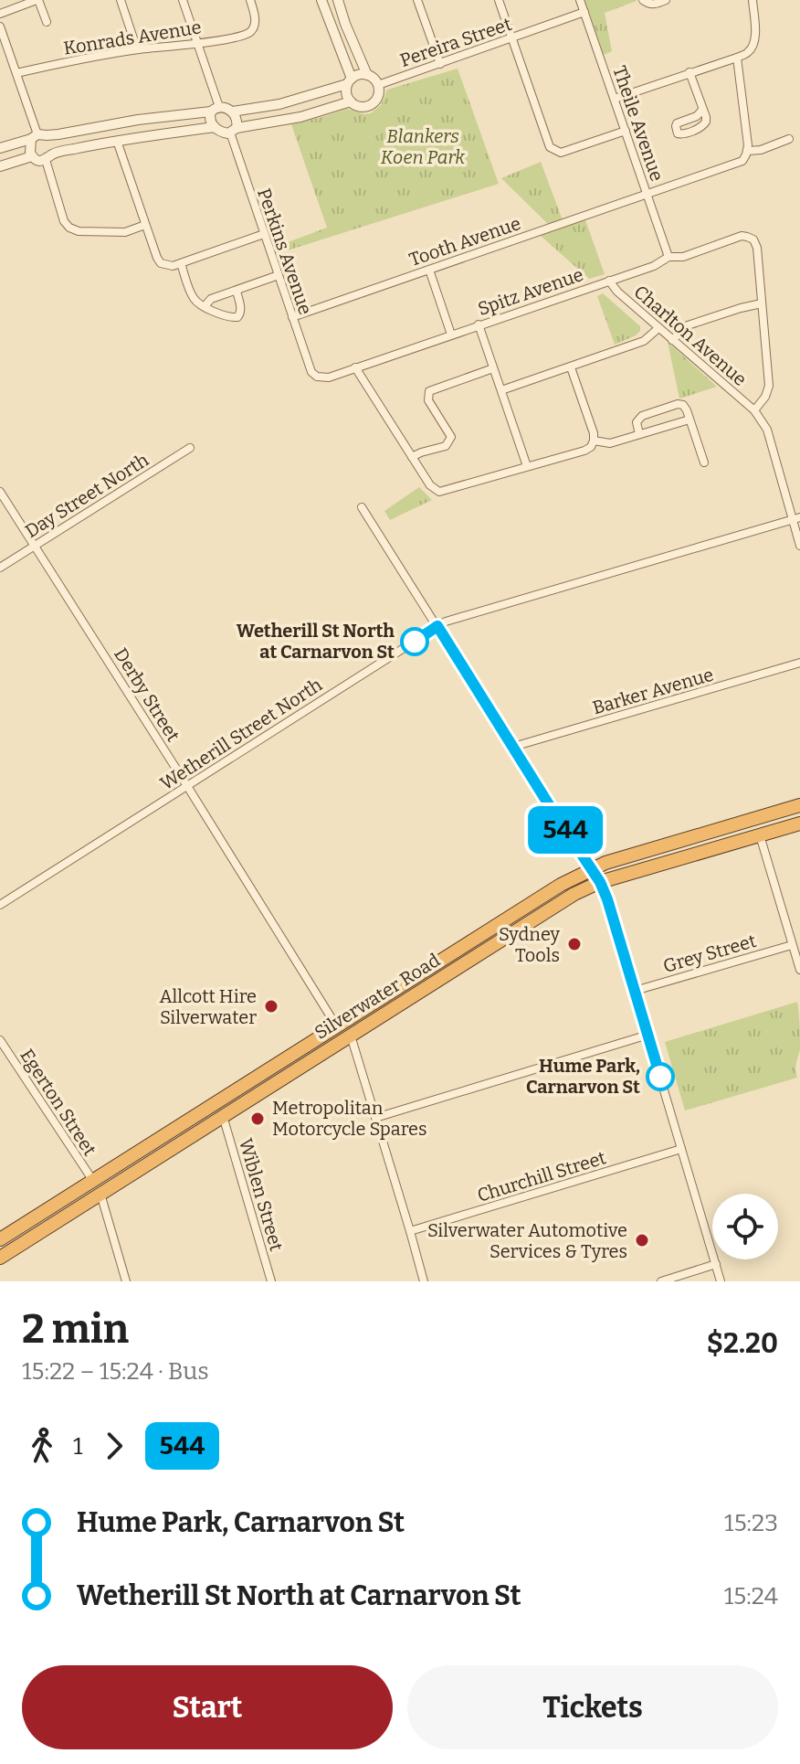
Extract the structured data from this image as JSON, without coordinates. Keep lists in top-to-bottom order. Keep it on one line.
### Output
{"streets":{"highway":["Silverwater Road"],"street":["Konrads Avenue","Pereira Street","Theile Avenue","Tooth Avenue","Perkins Avenue","Spitz Avenue","Charlton Avenue","Day Street North","Barker Avenue","Derby Street","Wetherill Street North","Grey Street","Egerton Street","Churchill Street","Wiblen Street"]},"crossings":[["Pereira Street","Theile Avenue"],["Theile Avenue","Tooth Avenue"],["Theile Avenue","Spitz Avenue"],["Tooth Avenue","Perkins Avenue"],["Perkins Avenue","Spitz Avenue"],["Spitz Avenue","Charlton Avenue"],["Day Street North","Derby Street"],["Derby Street","Wetherill Street North"],["Derby Street","Silverwater Road"],["Silverwater Road","Egerton Street"],["Silverwater Road","Wiblen Street"]],"parks":["Blankers Koen Park"],"places":["Wetherill St North at Carnarvon St","Sydney Tools","Allcott Hire Silverwater","Hume Park, Carnarvon St","Metropolitan Motorcycle Spares","Silverwater Automotive Services & Tyres"],"lines":["bus line 544"],"page":{"on_map":"544","heading":["2 min","15:22 – 15:24 · Bus","$2.20"],"legs":["1","544"],"list":[{"name":"Hume Park, Carnarvon St","value":"15:23"},{"name":"Wetherill St North at Carnarvon St","value":"15:24"}],"buttons":["Start","Tickets"]}}
